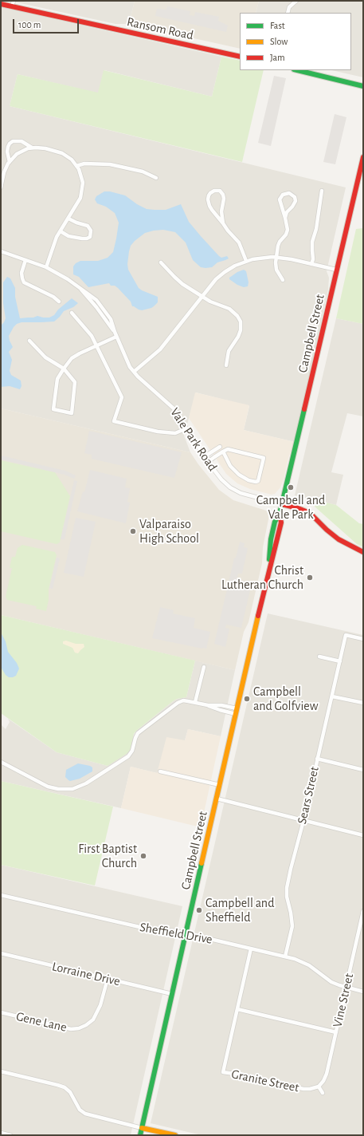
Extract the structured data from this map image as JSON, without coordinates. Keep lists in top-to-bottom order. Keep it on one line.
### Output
{"streets":{"main road":["Ransom Road","Campbell Street"],"street":["Vale Park Road","Sears Street","Sheffield Drive","Lorraine Drive","Vine Street","Gene Lane","Granite Street"]},"crossings":[["Campbell Street","Vale Park Road"],["Campbell Street","Sheffield Drive"],["Campbell Street","Lorraine Drive"],["Sears Street","Sheffield Drive"],["Sheffield Drive","Vine Street"],["Lorraine Drive","Gene Lane"],["Vine Street","Granite Street"]],"places":["Campbell and Vale Park","Valparaiso High School","Christ Lutheran Church","Campbell and Golfview","First Baptist Church","Campbell and Sheffield"],"legend":["Fast","Slow","Jam"],"scale_bar":"100 m"}
